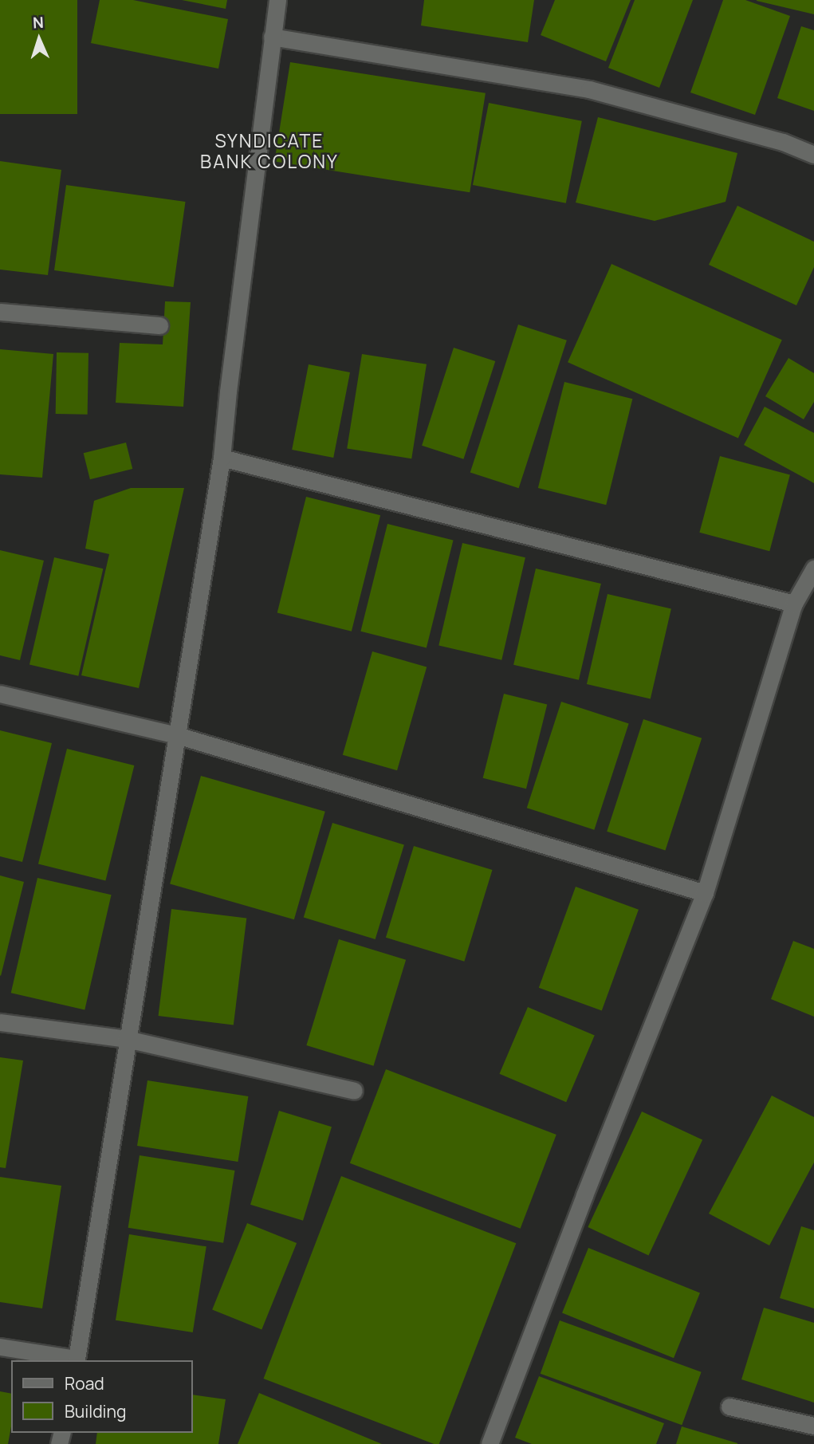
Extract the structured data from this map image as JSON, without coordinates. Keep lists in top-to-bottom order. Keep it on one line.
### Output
{"districts":["SYNDICATE BANK COLONY"],"legend":["Road","Building"],"north":"top"}
